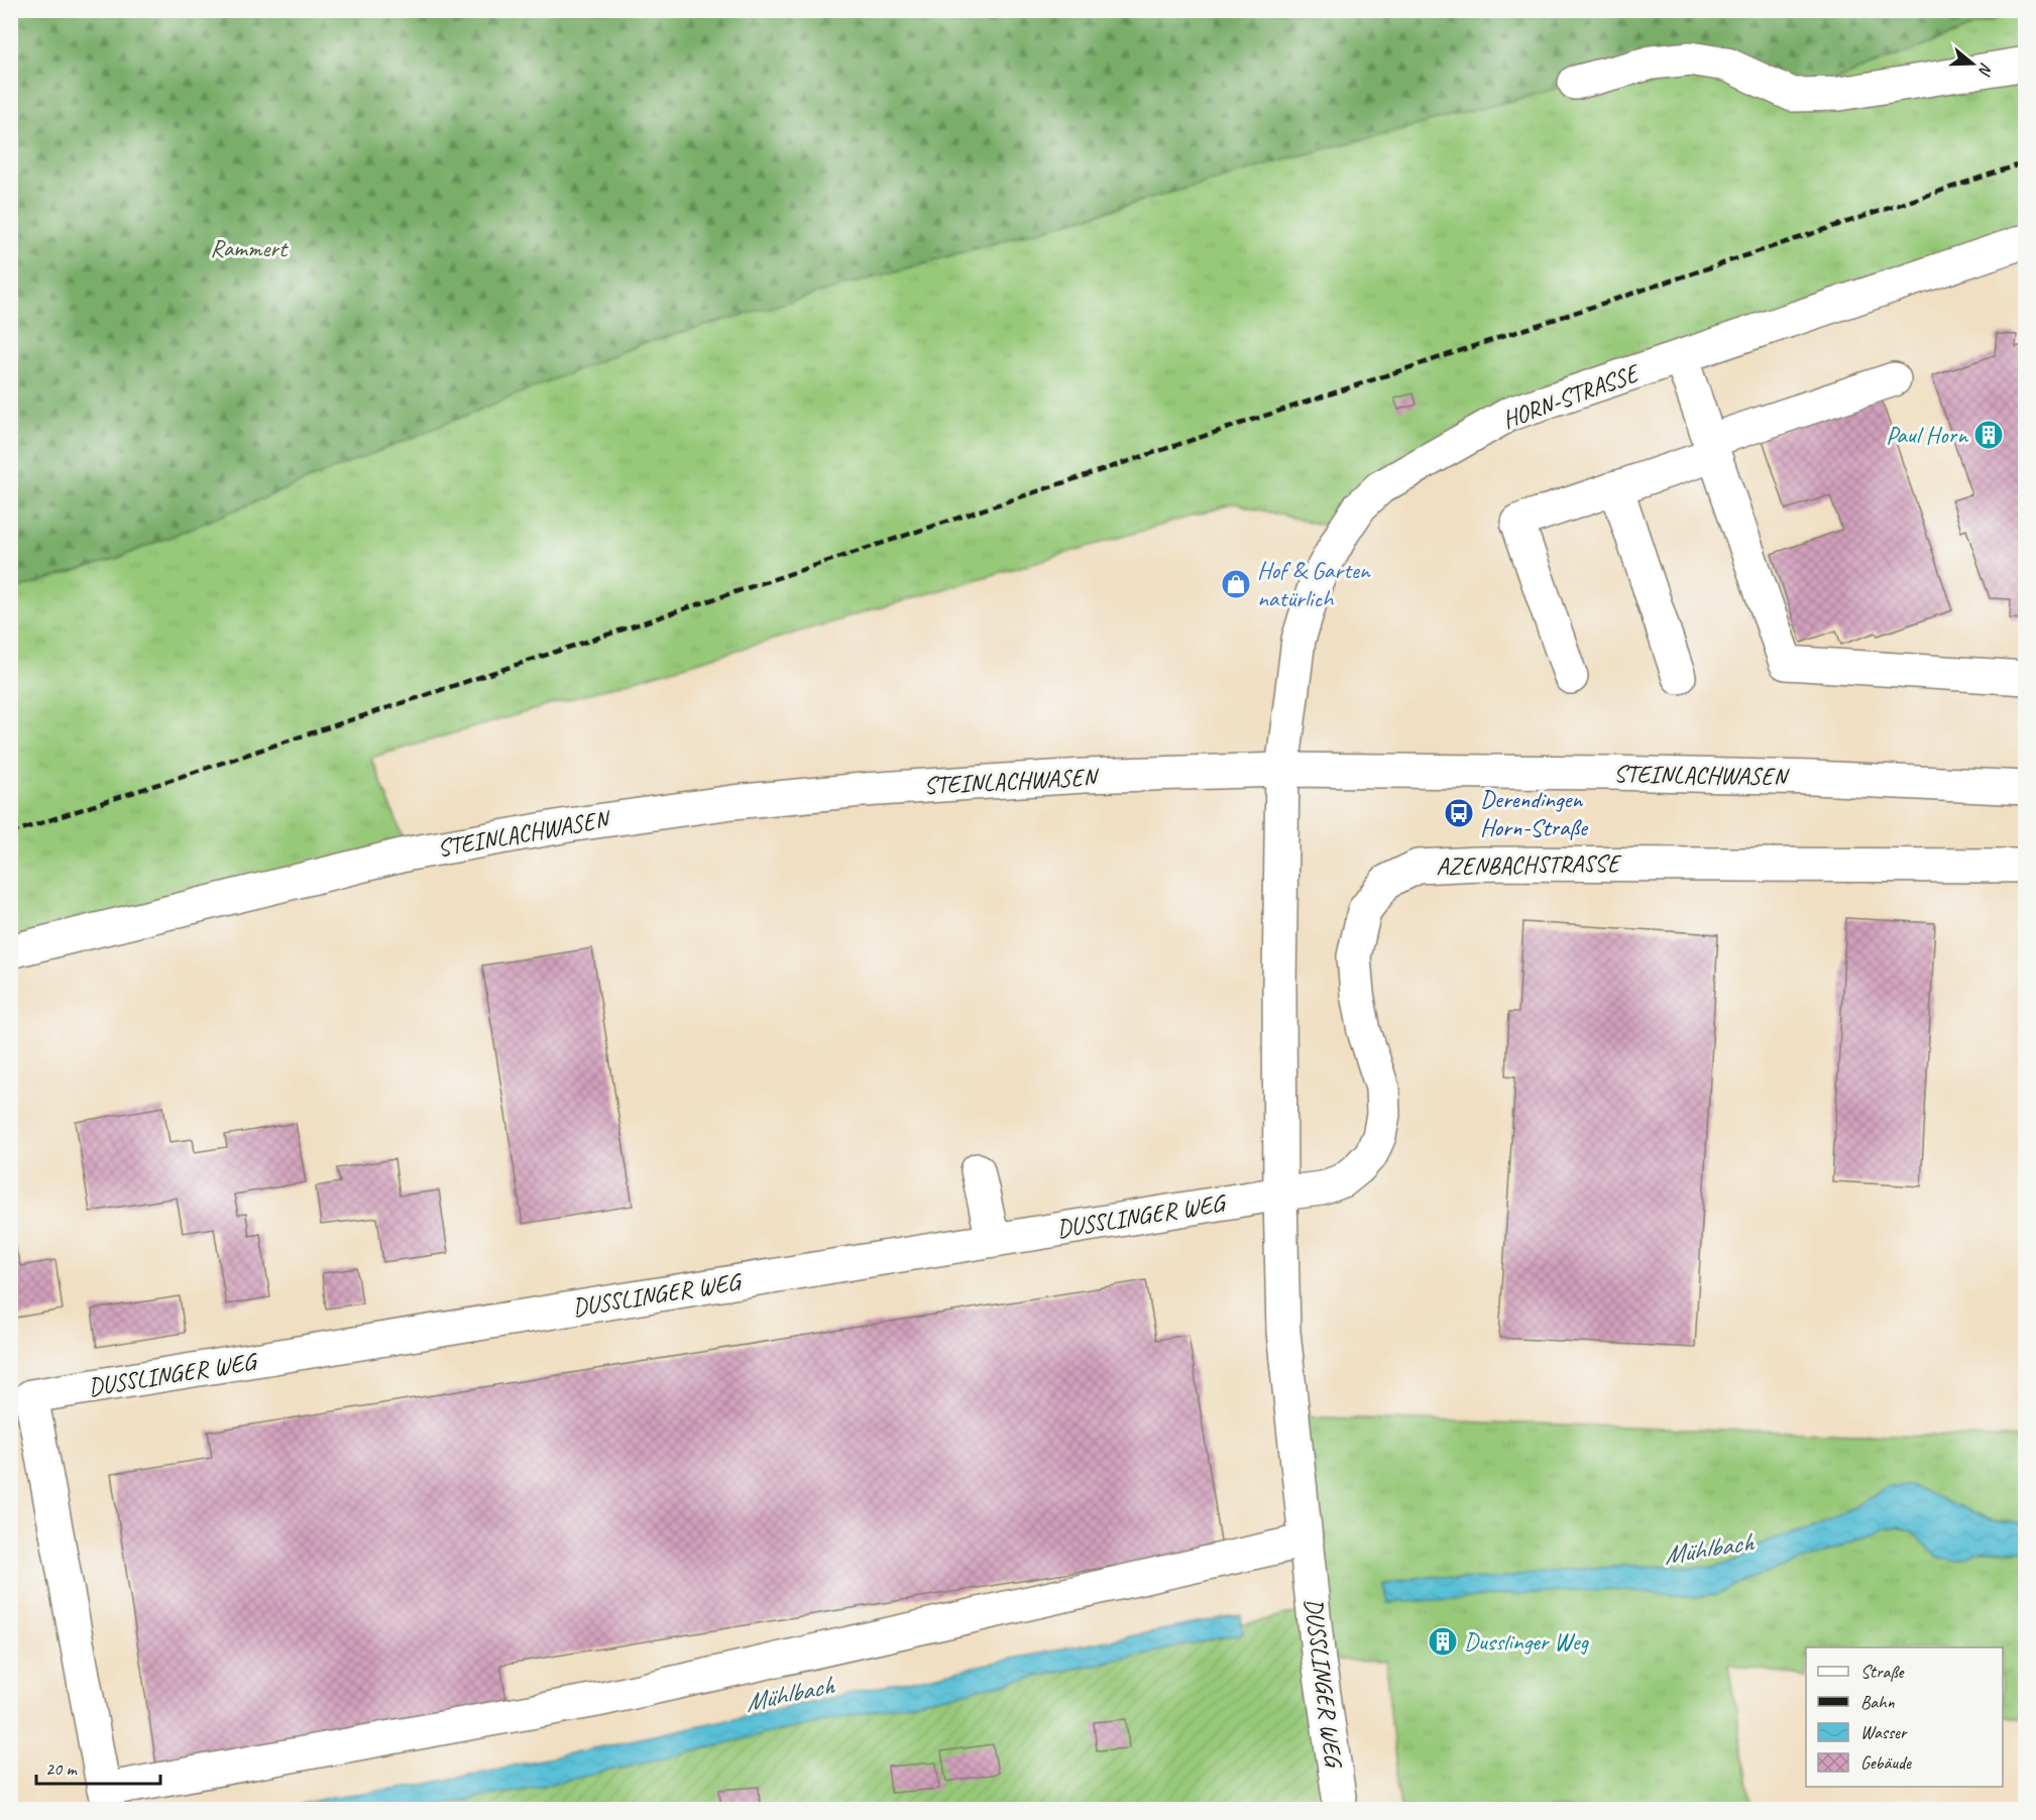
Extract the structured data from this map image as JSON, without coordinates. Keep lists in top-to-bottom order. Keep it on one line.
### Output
{"streets":{"street":["HORN-STRASSE","STEINLACHWASEN","AZENBACHSTRASSE","DUSSLINGER WEG"]},"crossings":[["HORN-STRASSE","STEINLACHWASEN"],["HORN-STRASSE","DUSSLINGER WEG"],["STEINLACHWASEN","DUSSLINGER WEG"],["AZENBACHSTRASSE","DUSSLINGER WEG"]],"water":["Mühlbach"],"parks":["Rammert"],"places":{"building":["Paul Horn","Dusslinger Weg"],"shop":["Hof & Garten natürlich"],"bus stop":["Derendingen Horn-Straße"]},"legend":["Straße","Bahn","Wasser","Gebäude"],"scale_bar":"20 m","north":"right"}
